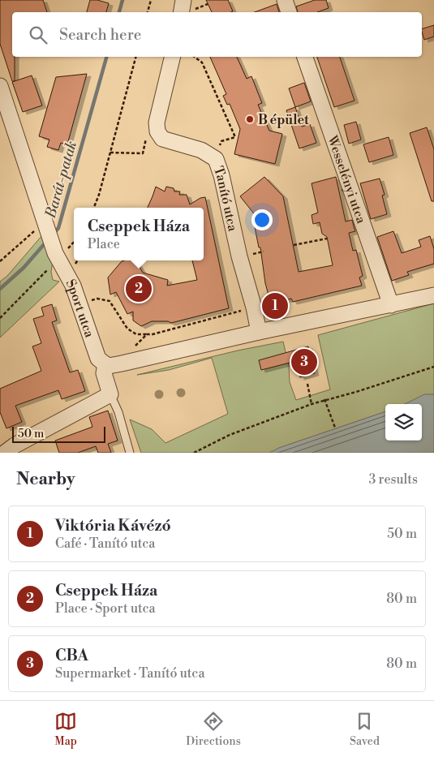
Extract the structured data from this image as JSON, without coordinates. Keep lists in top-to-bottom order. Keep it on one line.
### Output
{"streets":{"street":["Wesselényi utca","Tanító utca","Sport utca"]},"water":["Barát-patak"],"places":["B épület"],"scale_bar":"50 m","page":{"search":"Search here","popup":["Cseppek Háza","Place"],"pins":["2","1","3"],"scale":"50 m","heading":["Nearby","3 results"],"list":[{"mark":"1","name":"Viktória Kávézó","note":"Café · Tanító utca","value":"50 m"},{"mark":"2","name":"Cseppek Háza","note":"Place · Sport utca","value":"80 m"},{"mark":"3","name":"CBA","note":"Supermarket · Tanító utca","value":"80 m"}],"nav":["Map","Directions","Saved"]}}
